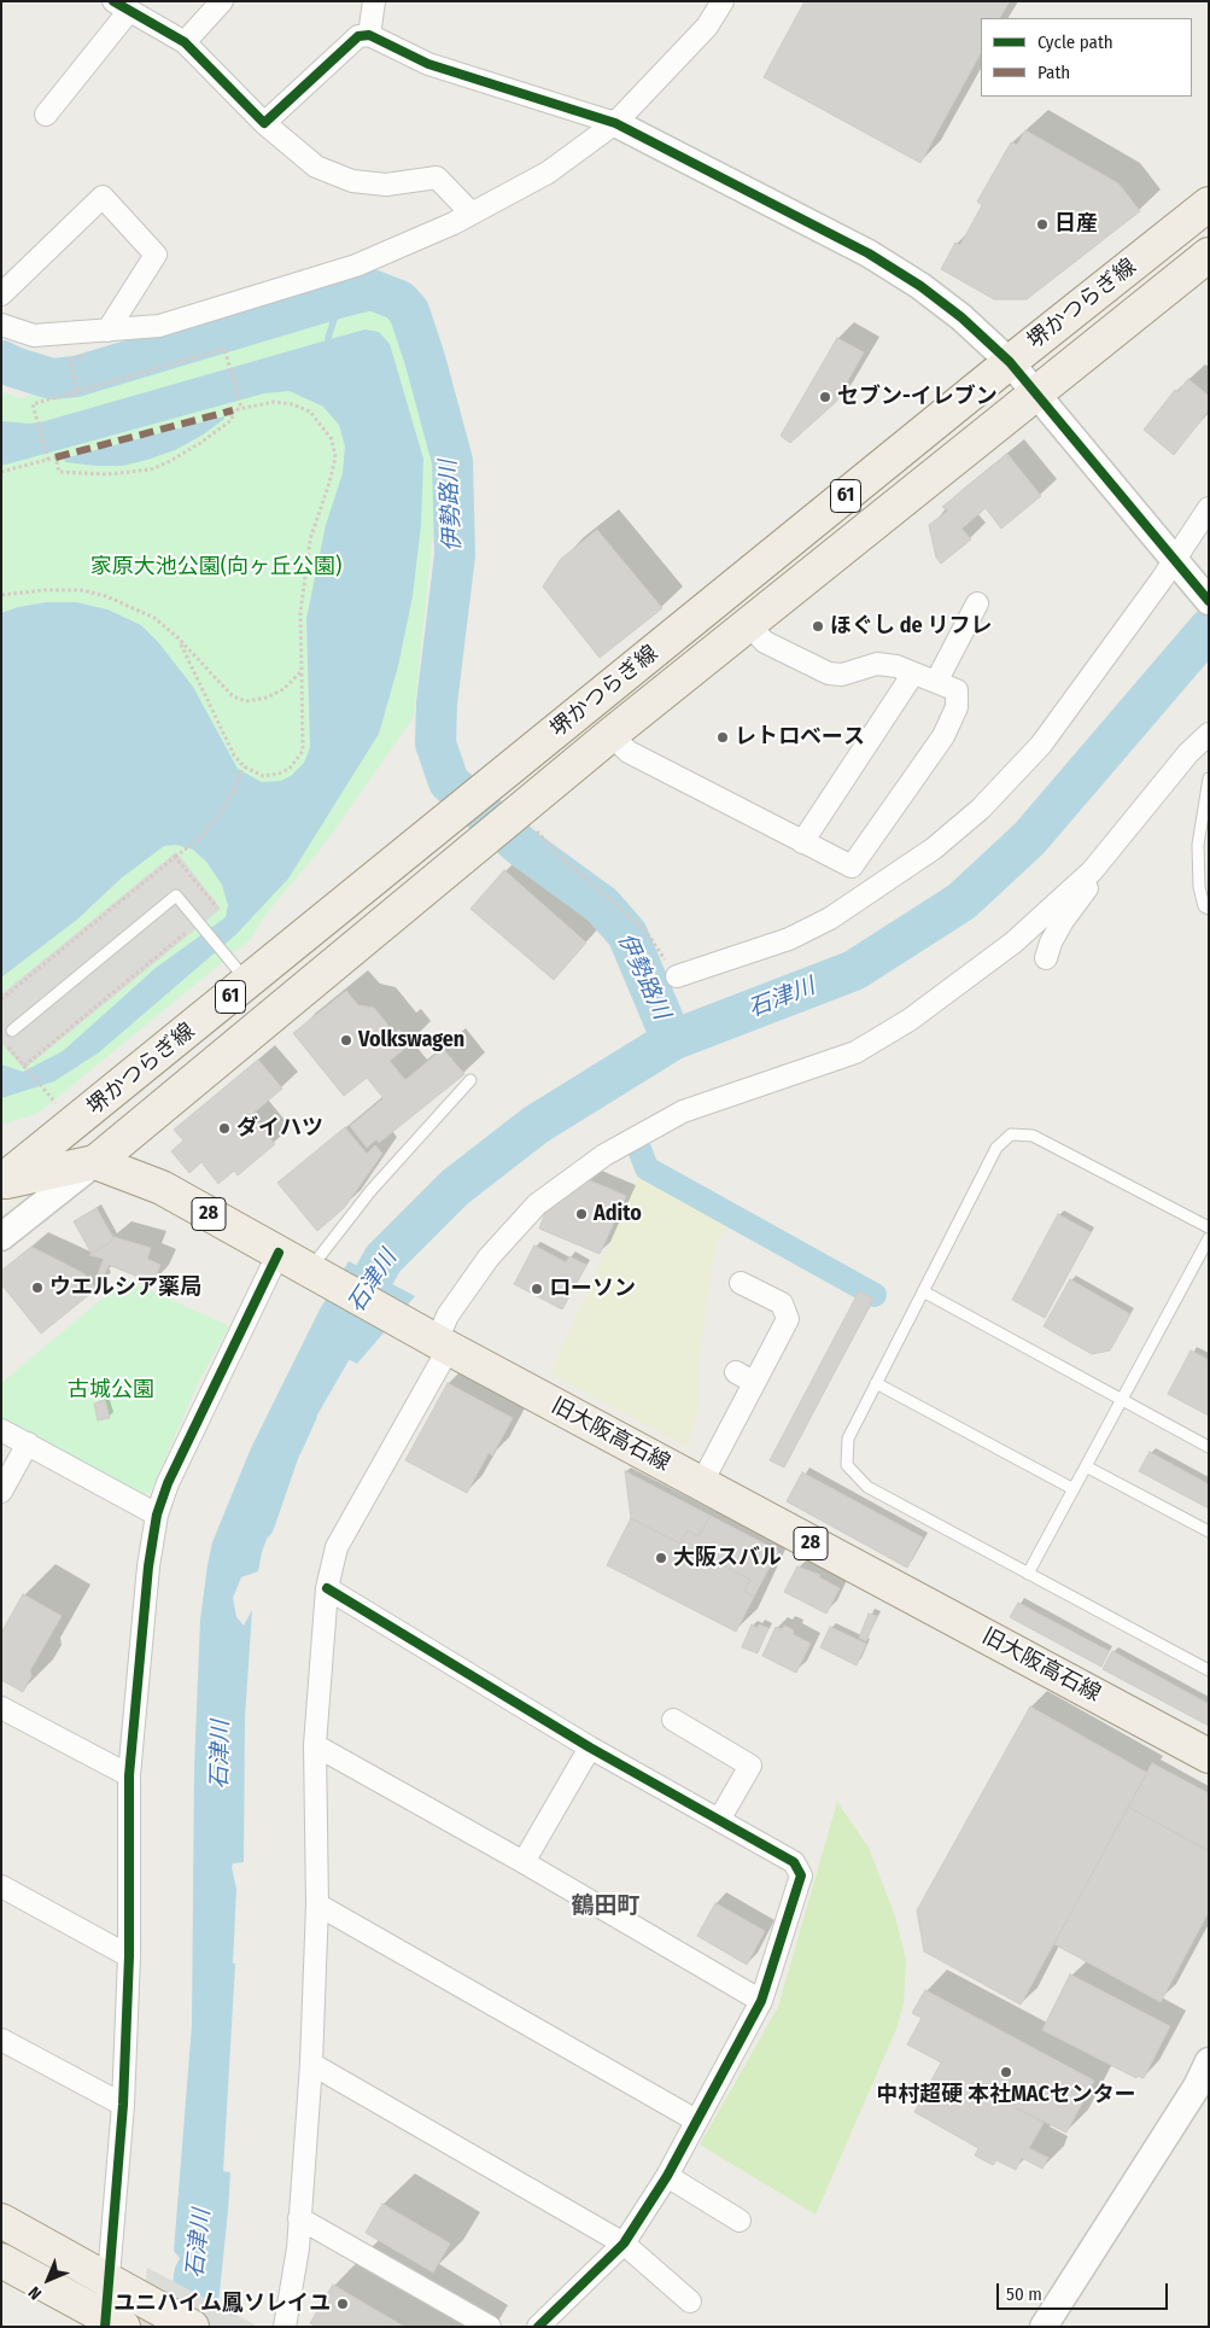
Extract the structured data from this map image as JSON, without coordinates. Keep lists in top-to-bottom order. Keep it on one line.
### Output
{"streets":{"main road":["堺かつらぎ線","61","28","旧大阪高石線"]},"crossings":[["堺かつらぎ線","旧大阪高石線"]],"districts":["鶴田町"],"water":["伊勢路川","石津川"],"parks":["家原大池公園(向ヶ丘公園)","古城公園"],"places":["日産","セブン-イレブン","ほぐし de リフレ","レトロベース","Volkswagen","ダイハツ","Adito","ウエルシア薬局","ローソン","大阪スバル","中村超硬 本社MACセンター","ユニハイム鳳ソレイユ"],"legend":["Cycle path","Path"],"scale_bar":"50 m","north":"bottom left"}
